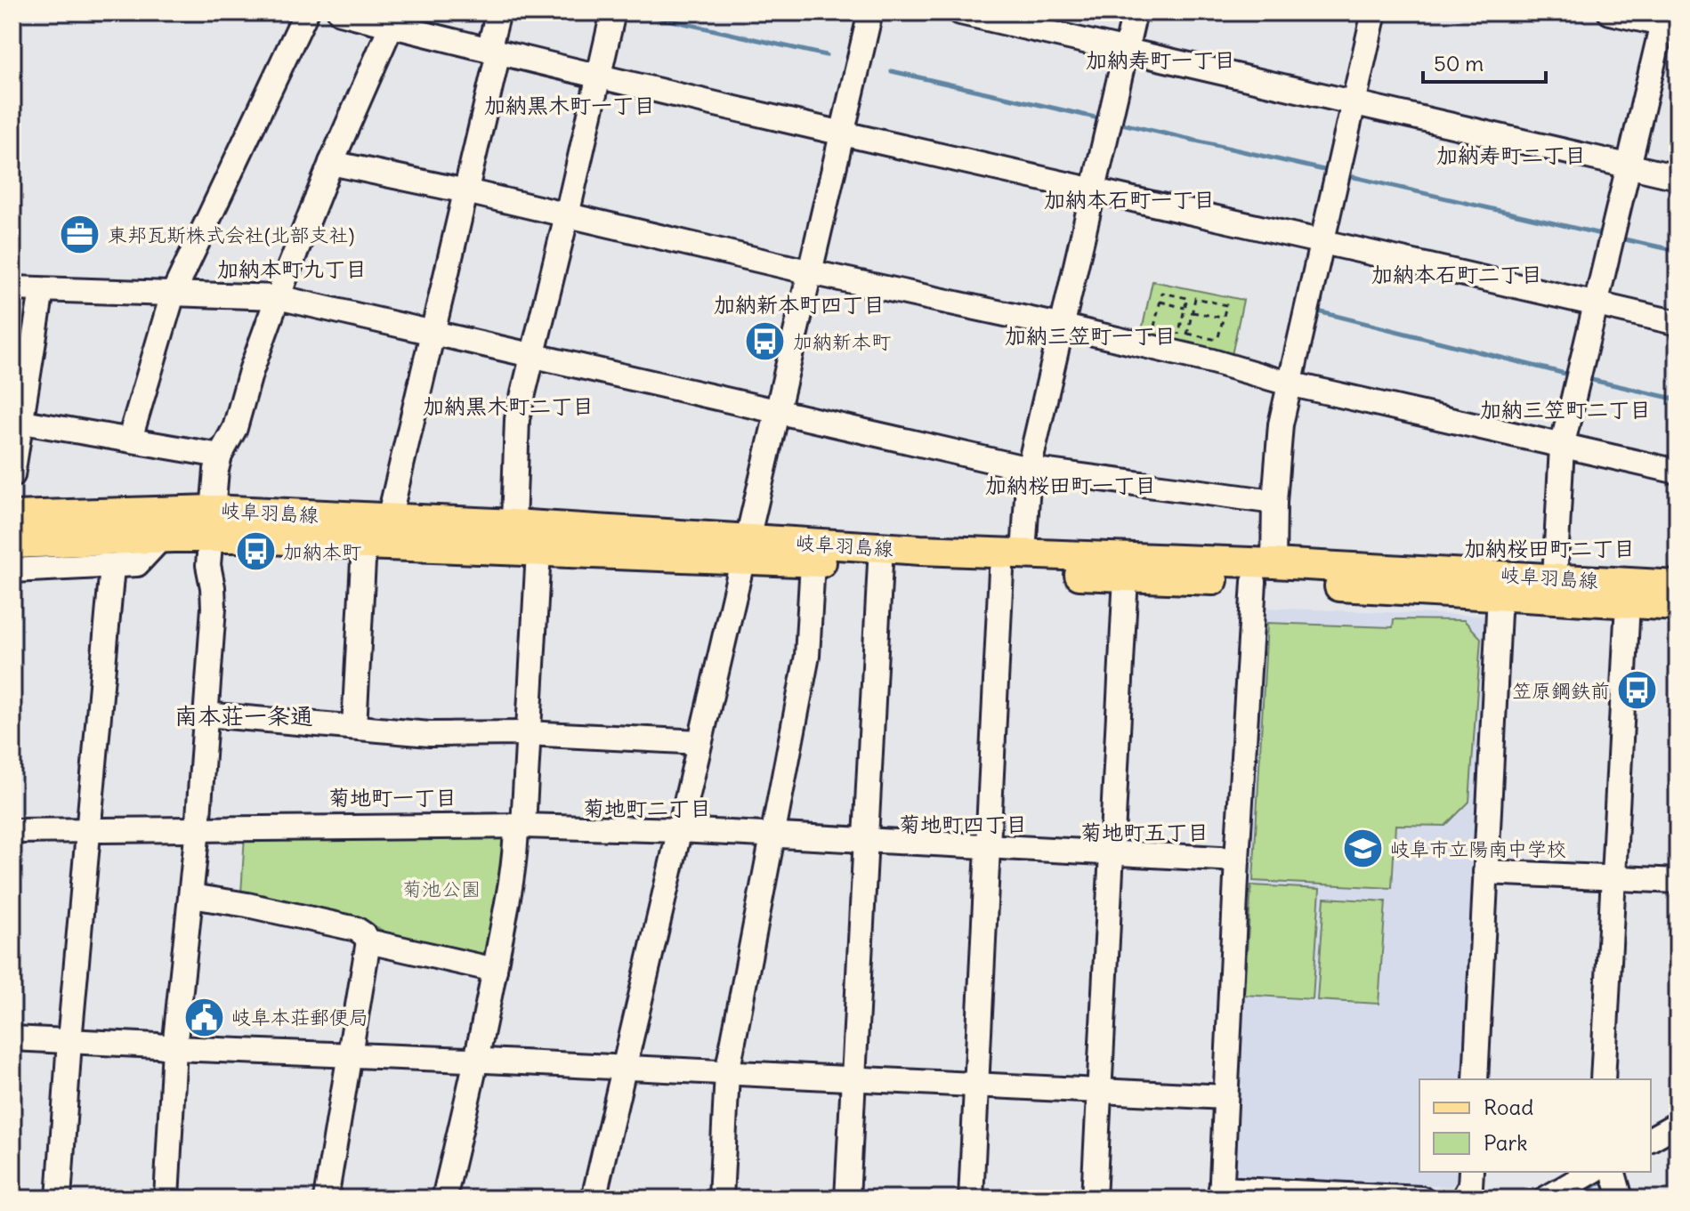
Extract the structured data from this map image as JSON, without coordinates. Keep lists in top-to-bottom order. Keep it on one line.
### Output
{"streets":{"main road":["岐阜羽島線"]},"districts":["加納寿町一丁目","加納黒木町一丁目","加納寿町二丁目","加納本石町一丁目","加納本町九丁目","加納本石町二丁目","加納新本町四丁目","加納三笠町一丁目","加納黒木町二丁目","加納三笠町二丁目","加納桜田町一丁目","加納桜田町二丁目","南本荘一条通","菊地町一丁目","菊地町二丁目","菊地町四丁目","菊地町五丁目"],"parks":["菊池公園"],"places":{"office":["東邦瓦斯株式会社(北部支社)"],"bus stop":["加納新本町","加納本町","笠原鋼鉄前"],"school or university":["岐阜市立陽南中学校"],"public building":["岐阜本荘郵便局"]},"legend":["Road","Park"],"scale_bar":"50 m"}
